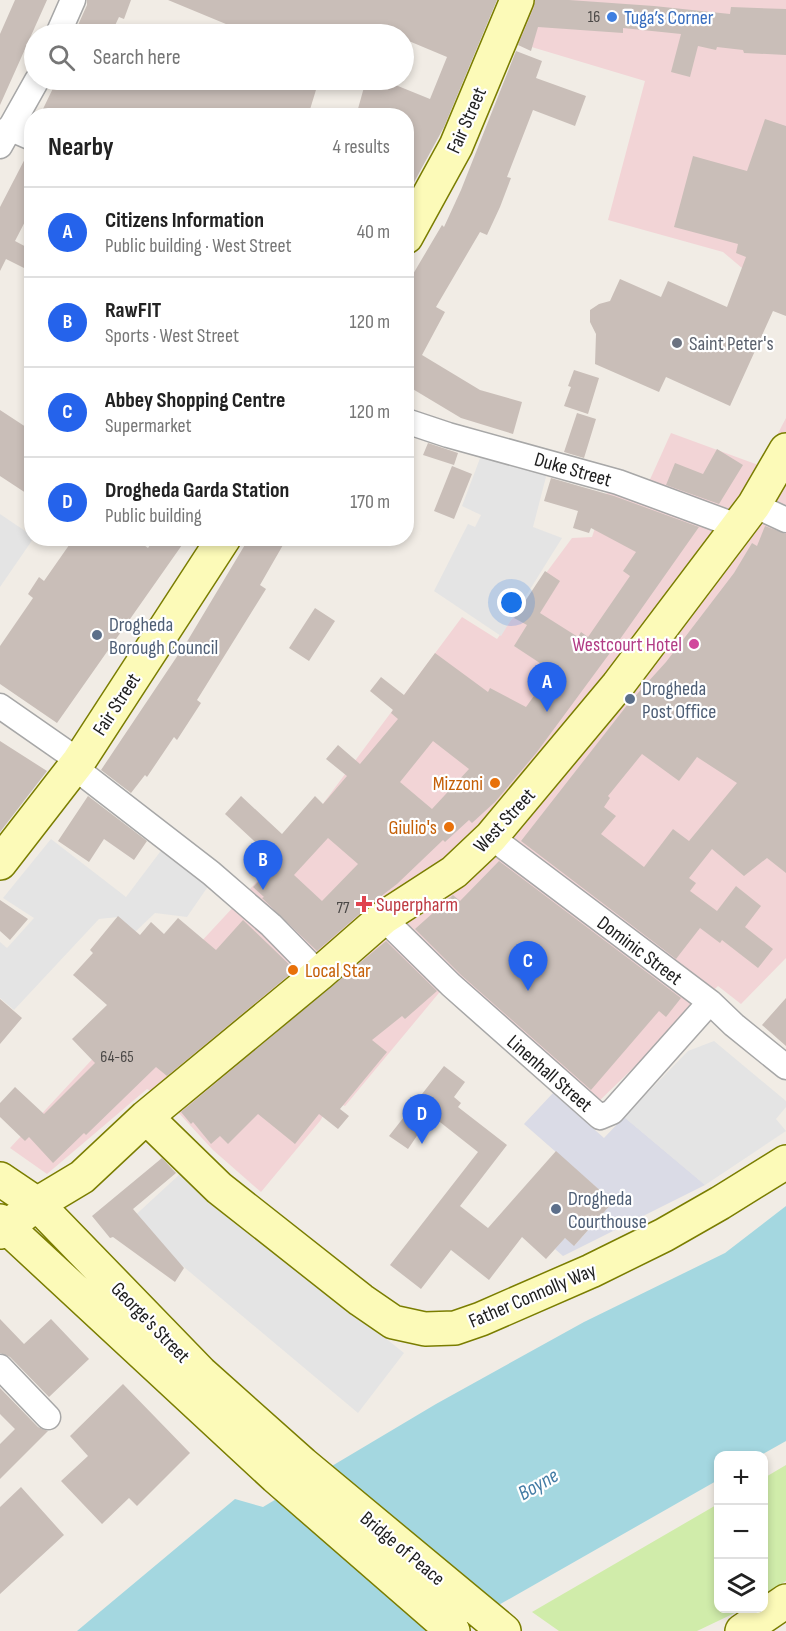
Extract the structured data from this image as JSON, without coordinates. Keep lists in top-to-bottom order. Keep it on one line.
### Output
{"streets":{"main road":["Fair Street","West Street","Father Connolly Way","George's Street","Bridge of Peace"],"street":["Duke Street","Dominic Street","Linenhall Street"]},"crossings":[["Duke Street","West Street"],["West Street","Dominic Street"],["West Street","Linenhall Street"],["West Street","Father Connolly Way"],["West Street","George's Street"],["Dominic Street","Linenhall Street"],["George's Street","Bridge of Peace"]],"water":["Boyne"],"places":{"other":["Tuga’s Corner","Saint Peter's","Drogheda Borough Council","Westcourt Hotel","Drogheda Post Office","Mizzoni","Giulio's","Local Star","Drogheda Courthouse"],"health":["Superpharm"]},"house_numbers":["16","77","64-65"],"page":{"search":"Search here","heading":["Nearby","4 results"],"list":[{"mark":"A","name":"Citizens Information","note":"Public building · West Street","value":"40 m"},{"mark":"B","name":"RawFIT","note":"Sports · West Street","value":"120 m"},{"mark":"C","name":"Abbey Shopping Centre","note":"Supermarket","value":"120 m"},{"mark":"D","name":"Drogheda Garda Station","note":"Public building","value":"170 m"}],"pins":["A","B","C","D"],"map_buttons":["+","−"]}}
